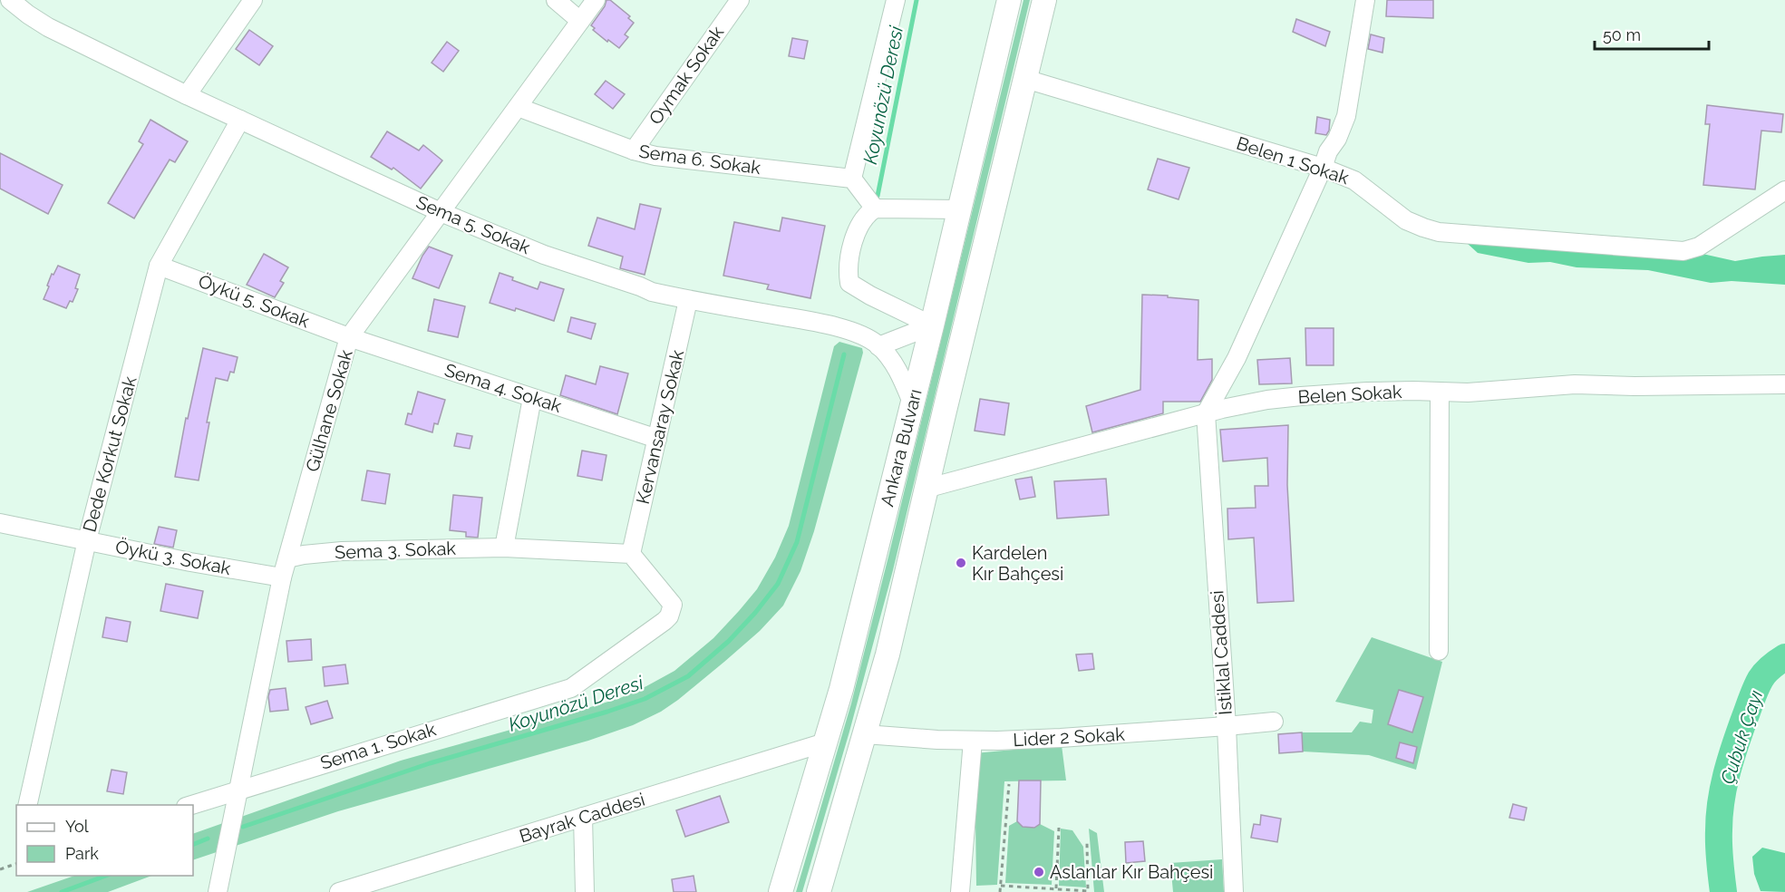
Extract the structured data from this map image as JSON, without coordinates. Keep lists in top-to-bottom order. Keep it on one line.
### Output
{"streets":{"main road":["Ankara Bulvarı"],"street":["Oymak Sokak","Sema 6. Sokak","Belen 1 Sokak","Sema 5. Sokak","Öykü 5. Sokak","Sema 4. Sokak","Belen Sokak","Gülhane Sokak","Kervansaray Sokak","Dede Korkut Sokak","Sema 3. Sokak","Öykü 3. Sokak","İstiklal Caddesi","Lider 2 Sokak","Sema 1. Sokak","Bayrak Caddesi"]},"crossings":[["Oymak Sokak","Sema 6. Sokak"],["Sema 6. Sokak","Gülhane Sokak"],["Belen 1 Sokak","Ankara Bulvarı"],["Sema 5. Sokak","Gülhane Sokak"],["Sema 5. Sokak","Kervansaray Sokak"],["Sema 5. Sokak","Ankara Bulvarı"],["Sema 5. Sokak","Dede Korkut Sokak"],["Öykü 5. Sokak","Sema 4. Sokak"],["Öykü 5. Sokak","Gülhane Sokak"],["Öykü 5. Sokak","Dede Korkut Sokak"],["Sema 4. Sokak","Gülhane Sokak"],["Sema 4. Sokak","Kervansaray Sokak"],["Belen Sokak","Ankara Bulvarı"],["Belen Sokak","İstiklal Caddesi"],["Gülhane Sokak","Sema 3. Sokak"],["Gülhane Sokak","Öykü 3. Sokak"],["Gülhane Sokak","Sema 1. Sokak"],["Kervansaray Sokak","Sema 3. Sokak"],["Kervansaray Sokak","Sema 1. Sokak"],["Ankara Bulvarı","Lider 2 Sokak"],["Ankara Bulvarı","Bayrak Caddesi"],["Dede Korkut Sokak","Öykü 3. Sokak"],["Sema 3. Sokak","Sema 1. Sokak"],["İstiklal Caddesi","Lider 2 Sokak"]],"water":["Koyunözü Deresi","Çubuk Çayı"],"places":["Kardelen Kır Bahçesi","Aslanlar Kır Bahçesi"],"legend":["Yol","Park"],"scale_bar":"50 m"}
